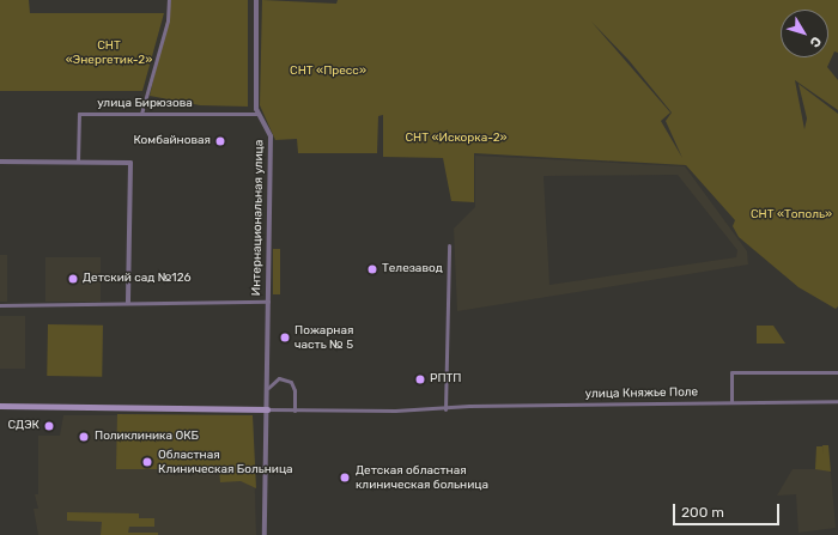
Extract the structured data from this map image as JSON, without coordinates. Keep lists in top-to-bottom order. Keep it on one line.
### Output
{"streets":{"street":["улица Бирюзова","Интернациональная улица","улица Княжье Поле"]},"crossings":[["улица Бирюзова","Интернациональная улица"]],"parks":["СНТ «Энергетик-2»","СНТ «Пресс»","СНТ «Искорка-2»","СНТ «Тополь»"],"places":["Комбайновая","Телезавод","Детский сад №126","Пожарная часть № 5","РПТП","СДЭК","Поликлиника ОКБ","Областная Клиническая Больница","Детская областная клиническая больница"],"scale_bar":"200 m","north":"bottom right"}
